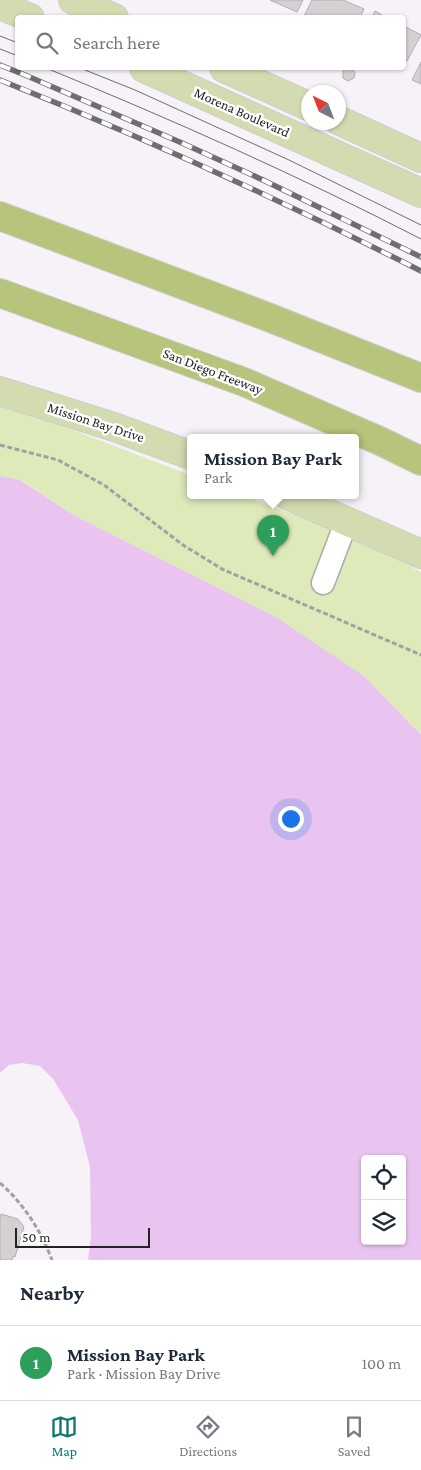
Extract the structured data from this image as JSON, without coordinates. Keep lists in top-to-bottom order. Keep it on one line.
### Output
{"streets":{"highway":["San Diego Freeway"],"main road":["Morena Boulevard","Mission Bay Drive"]},"scale_bar":"50 m","north":"top left","page":{"search":"Search here","popup":["Mission Bay Park","Park"],"pins":"1","scale":"50 m","heading":"Nearby","list":[{"mark":"1","name":"Mission Bay Park","note":"Park · Mission Bay Drive","value":"100 m"}],"nav":["Map","Directions","Saved"]}}
